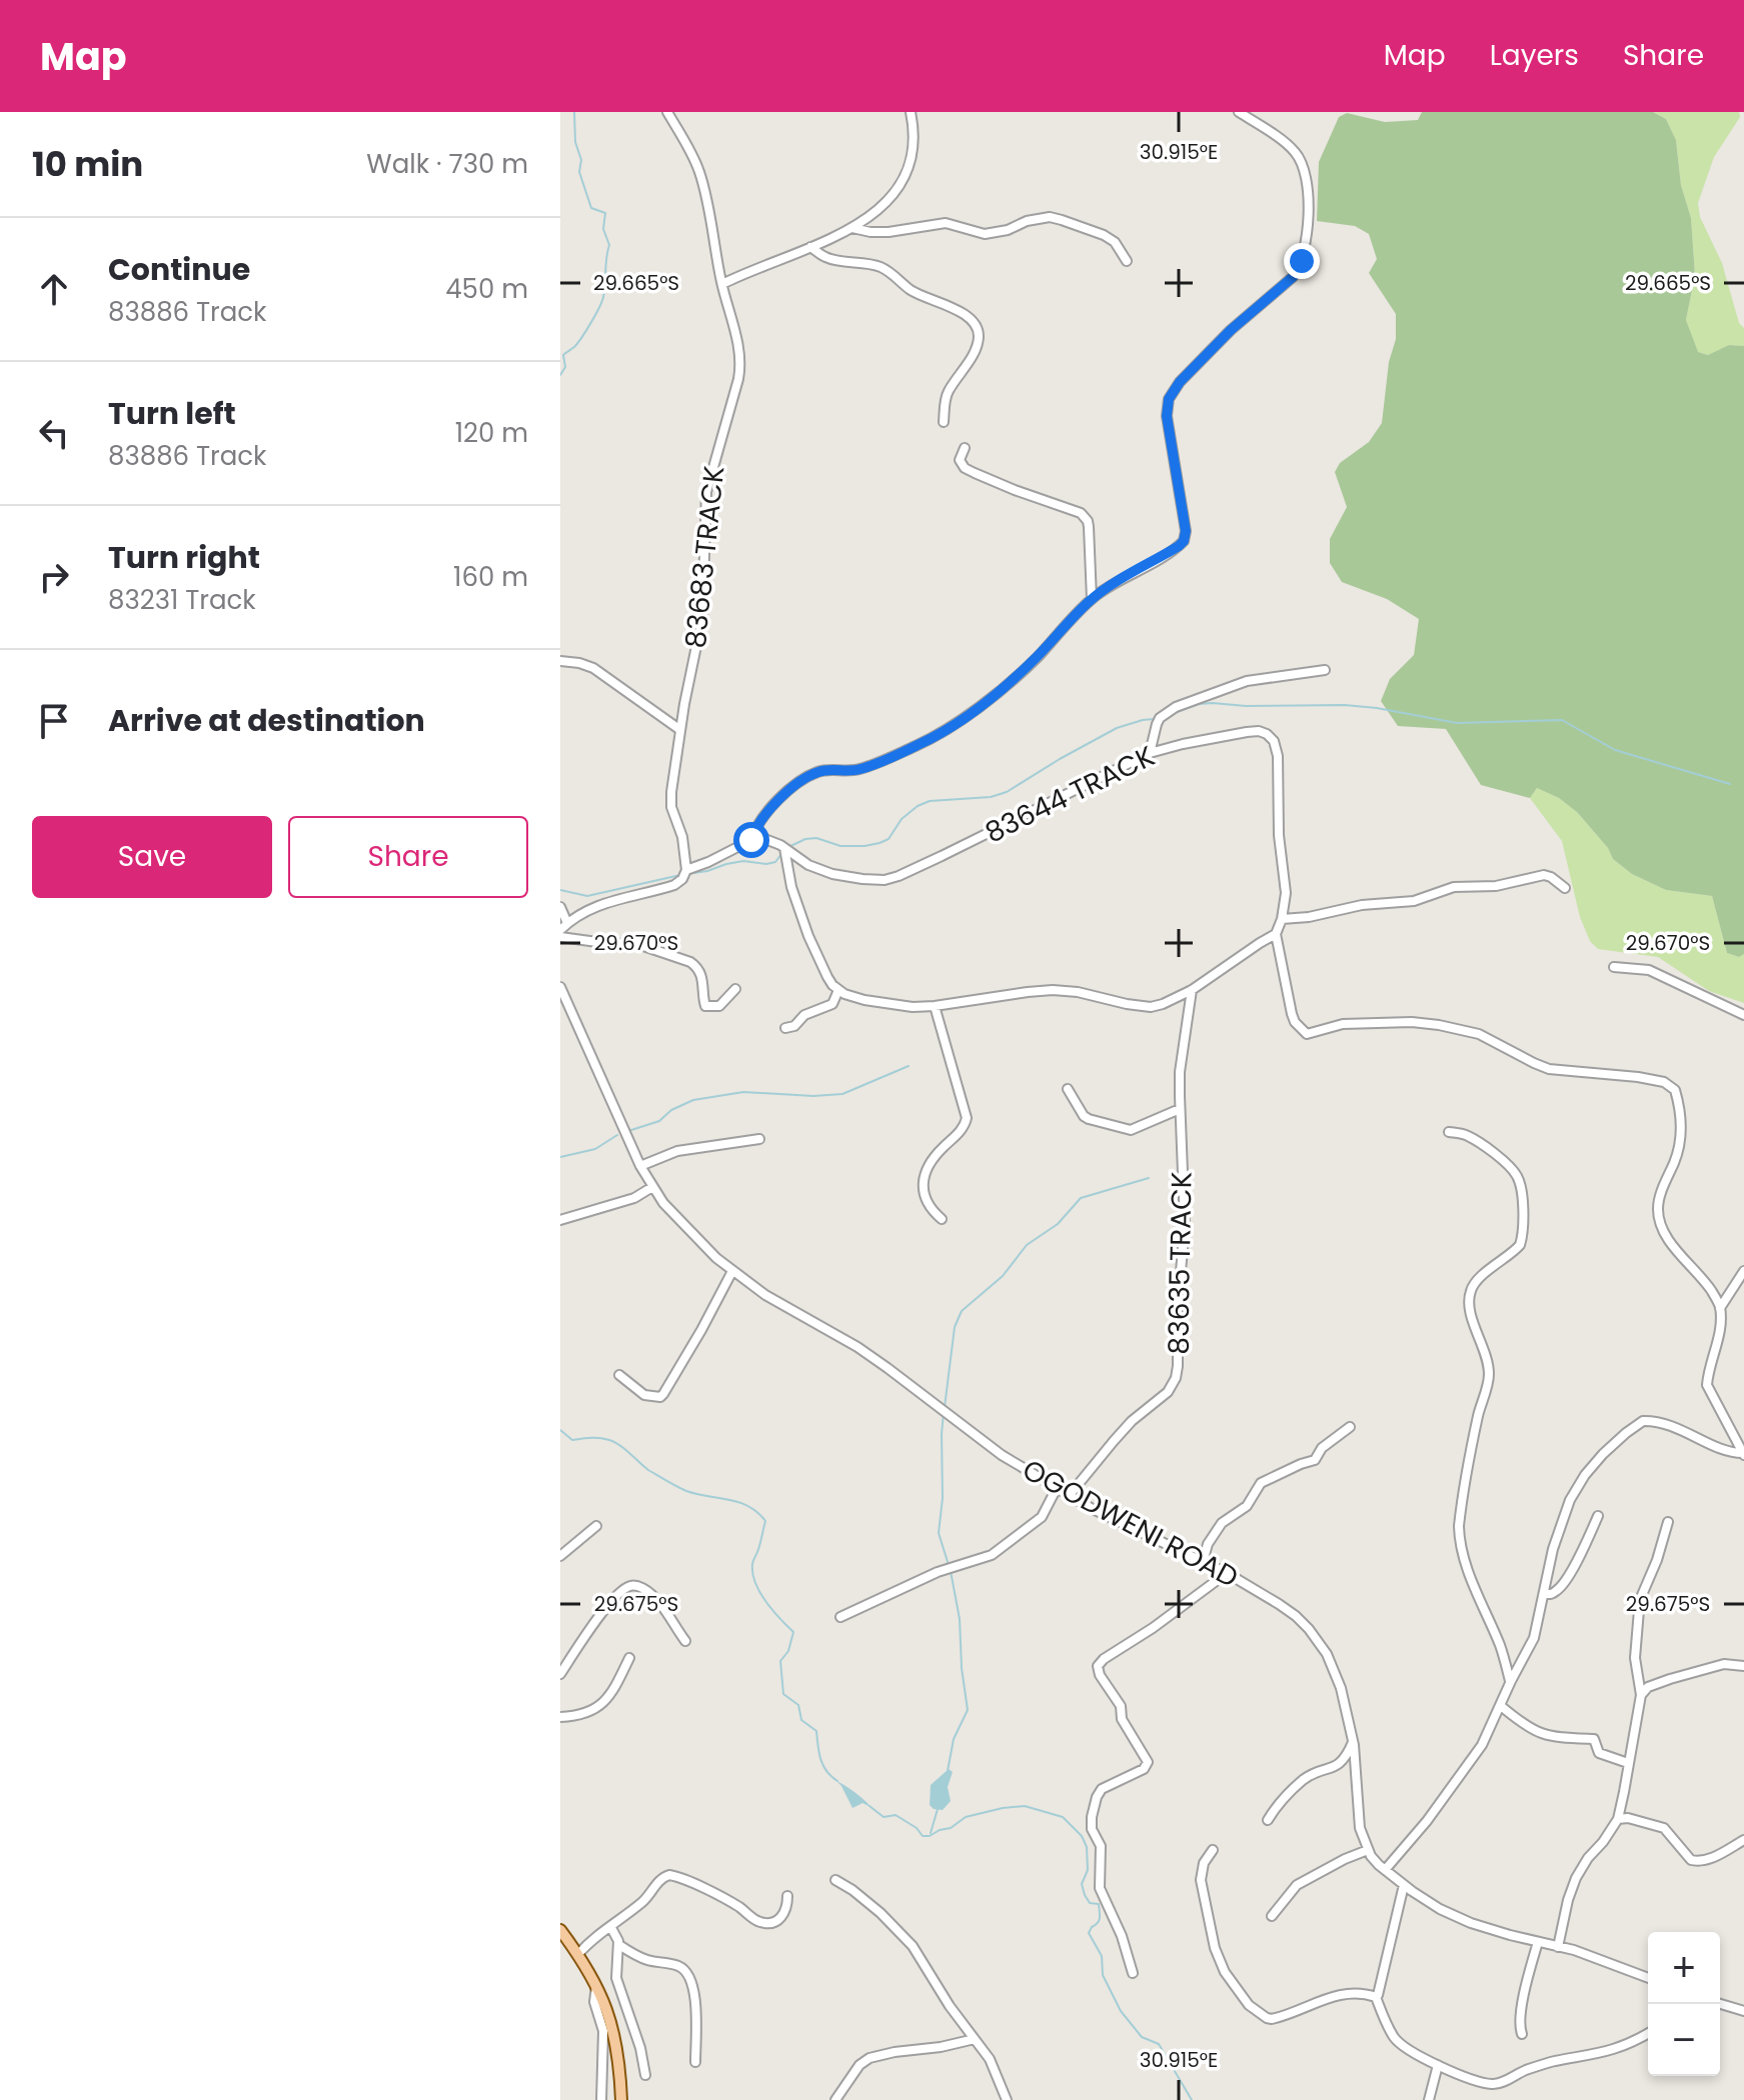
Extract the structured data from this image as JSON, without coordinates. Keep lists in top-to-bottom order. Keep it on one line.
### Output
{"streets":{"street":["83683 TRACK","83644 TRACK","83635 TRACK","OGODWENI ROAD"]},"crossings":[["83635 TRACK","OGODWENI ROAD"]],"page":{"header":"Map","nav":["Map","Layers","Share"],"heading":["10 min","Walk · 730 m"],"list":[["Continue","83886 Track","450 m"],["Turn left","83886 Track","120 m"],["Turn right","83231 Track","160 m"],"Arrive at destination"],"buttons":["Save","Share"],"map_buttons":["+","−"]},"coordinates":["30.915°E","29.665°S","29.670°S","29.675°S"]}
